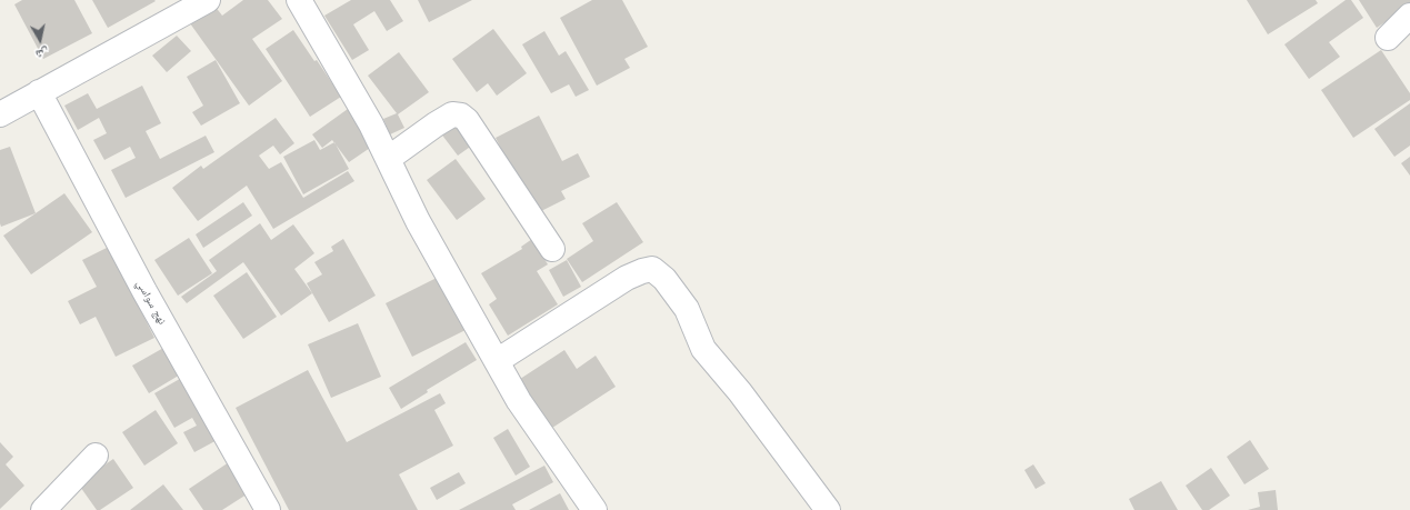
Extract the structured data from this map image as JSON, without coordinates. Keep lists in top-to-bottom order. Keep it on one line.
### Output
{"streets":{"street":["نهج سواسي"]},"north":"bottom"}
